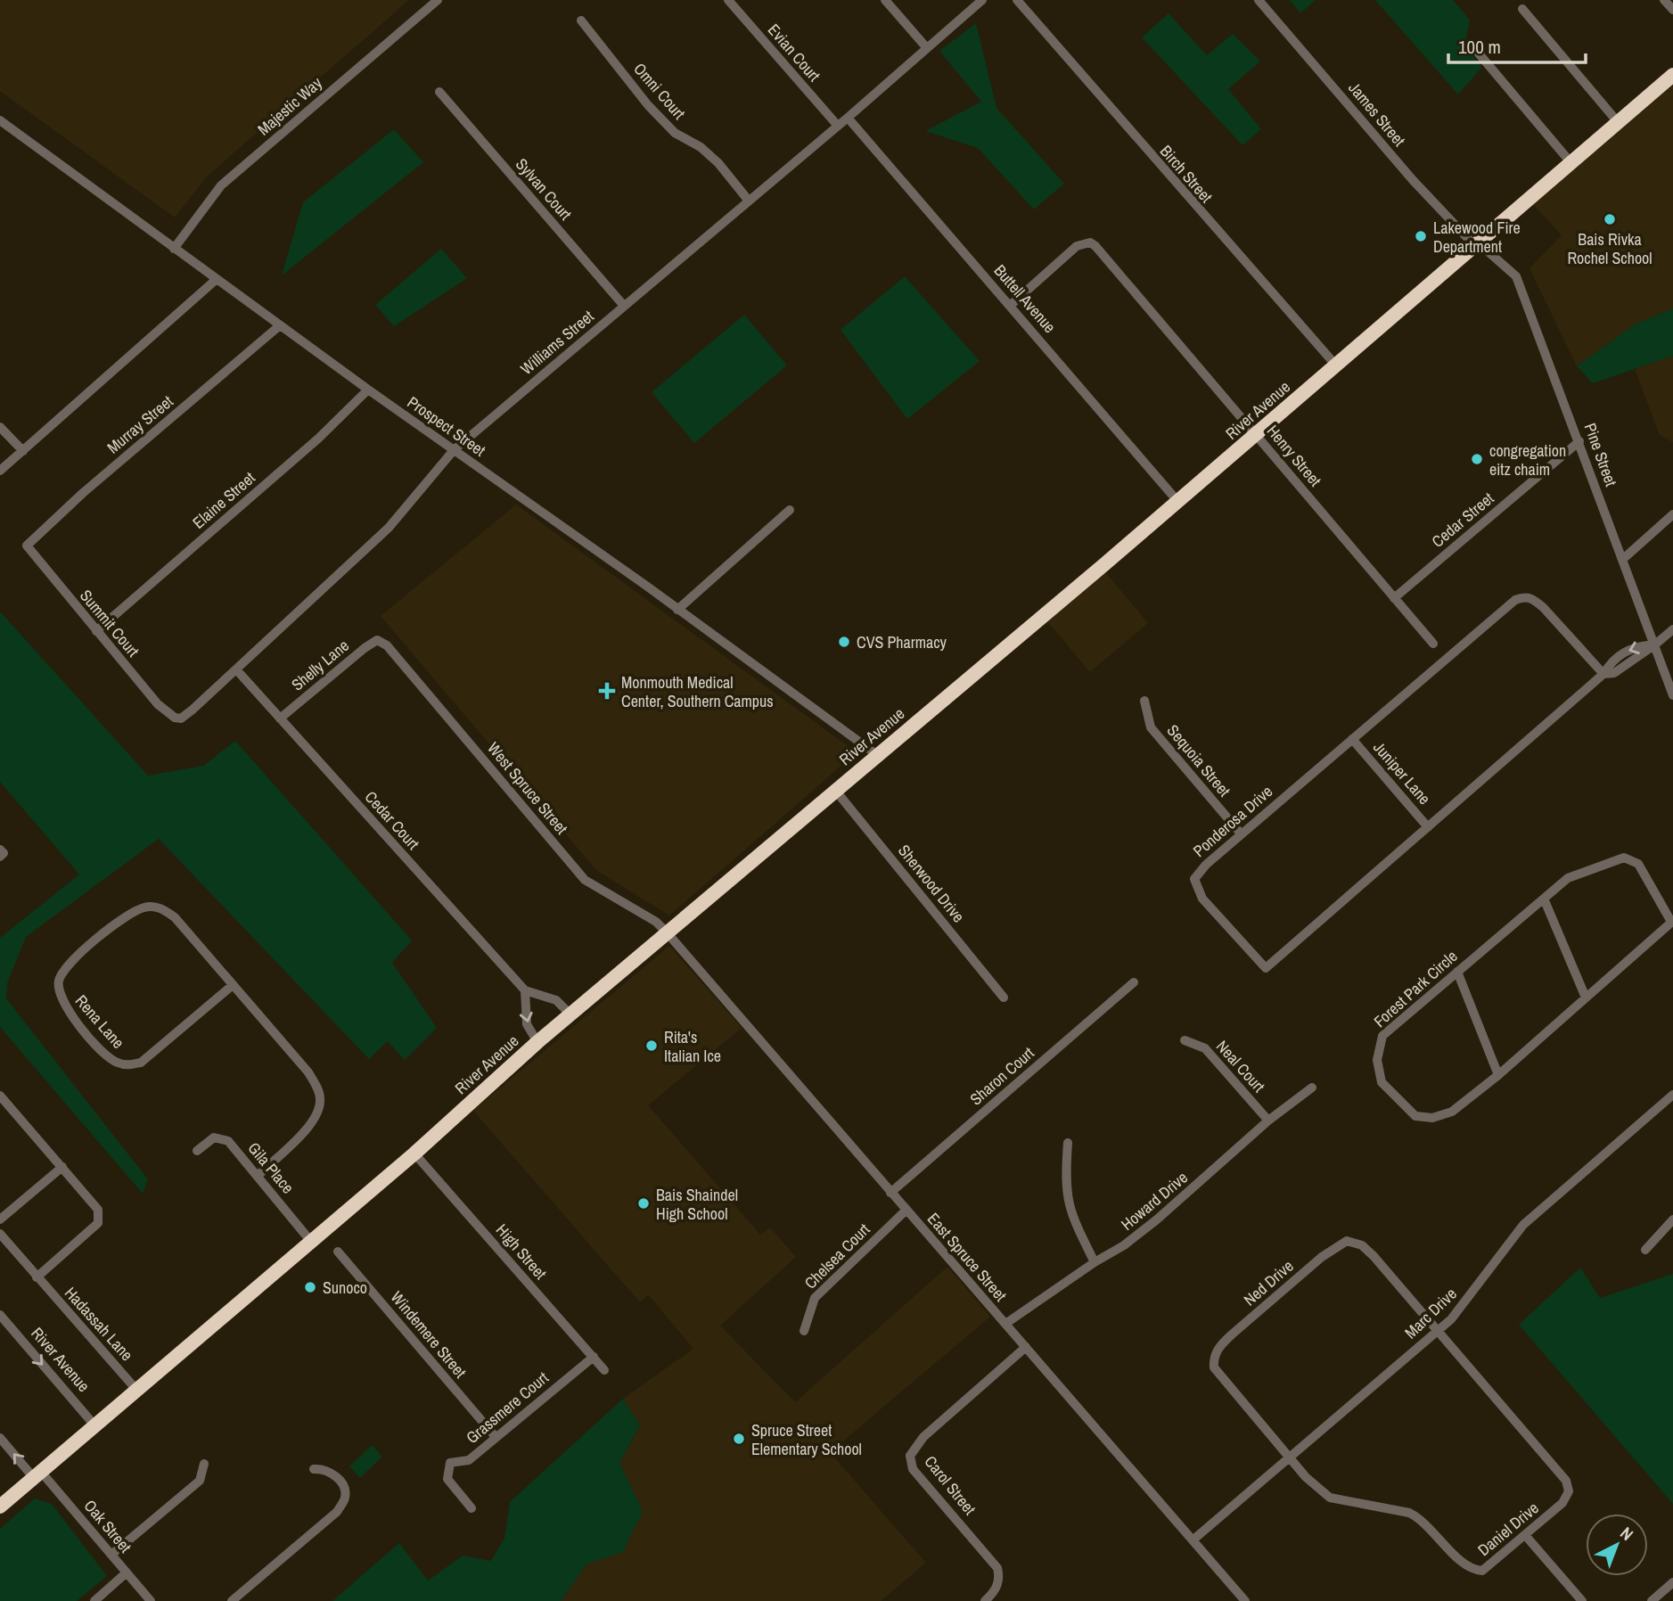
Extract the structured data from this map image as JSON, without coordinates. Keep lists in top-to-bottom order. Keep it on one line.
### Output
{"streets":{"highway":["River Avenue"],"street":["Evian Court","Omni Court","Majestic Way","James Street","Birch Street","Sylvan Court","Buttell Avenue","Williams Street","Murray Street","Prospect Street","Pine Street","Henry Street","Elaine Street","Cedar Street","Summit Court","Shelly Lane","Sequoia Street","Juniper Lane","West Spruce Street","Cedar Court","Ponderosa Drive","Sherwood Drive","Forest Park Circle","Rena Lane","Neal Court","Sharon Court","Gila Place","Howard Drive","High Street","Chelsea Court","East Spruce Street","Ned Drive","Marc Drive","Hadassah Lane","Windemere Street","Grassmere Court","Carol Street","Oak Street","Daniel Drive"]},"crossings":[["Evian Court","Williams Street"],["Omni Court","Williams Street"],["Majestic Way","Prospect Street"],["James Street","River Avenue"],["James Street","Pine Street"],["Birch Street","River Avenue"],["Sylvan Court","Williams Street"],["Buttell Avenue","Williams Street"],["Buttell Avenue","River Avenue"],["Buttell Avenue","Henry Street"],["Williams Street","Prospect Street"],["Williams Street","Summit Court"],["Williams Street","Cedar Court"],["River Avenue","Prospect Street"],["River Avenue","Pine Street"],["River Avenue","Henry Street"],["River Avenue","West Spruce Street"],["River Avenue","Sherwood Drive"],["River Avenue","Gila Place"],["River Avenue","High Street"],["River Avenue","East Spruce Street"],["River Avenue","Hadassah Lane"],["River Avenue","Oak Street"],["Murray Street","Prospect Street"],["Murray Street","Summit Court"],["Prospect Street","Elaine Street"],["Pine Street","Cedar Street"],["Pine Street","Ponderosa Drive"],["Henry Street","Cedar Street"],["Elaine Street","Summit Court"],["Shelly Lane","West Spruce Street"],["Shelly Lane","Cedar Court"],["Sequoia Street","Ponderosa Drive"],["Juniper Lane","Ponderosa Drive"],["West Spruce Street","East Spruce Street"],["Rena Lane","Gila Place"],["Neal Court","Howard Drive"],["Sharon Court","East Spruce Street"],["Howard Drive","East Spruce Street"],["High Street","Grassmere Court"],["Chelsea Court","East Spruce Street"],["East Spruce Street","Marc Drive"],["East Spruce Street","Carol Street"],["Ned Drive","Marc Drive"],["Ned Drive","Daniel Drive"],["Marc Drive","Daniel Drive"],["Windemere Street","Grassmere Court"]],"places":{"other":["Bais Rivka Rochel School","Lakewood Fire Department","congregation eitz chaim","CVS Pharmacy","Rita's Italian Ice","Bais Shaindel High School","Sunoco","Spruce Street Elementary School"],"health":["Monmouth Medical Center, Southern Campus"]},"scale_bar":"100 m","north":"top right"}
